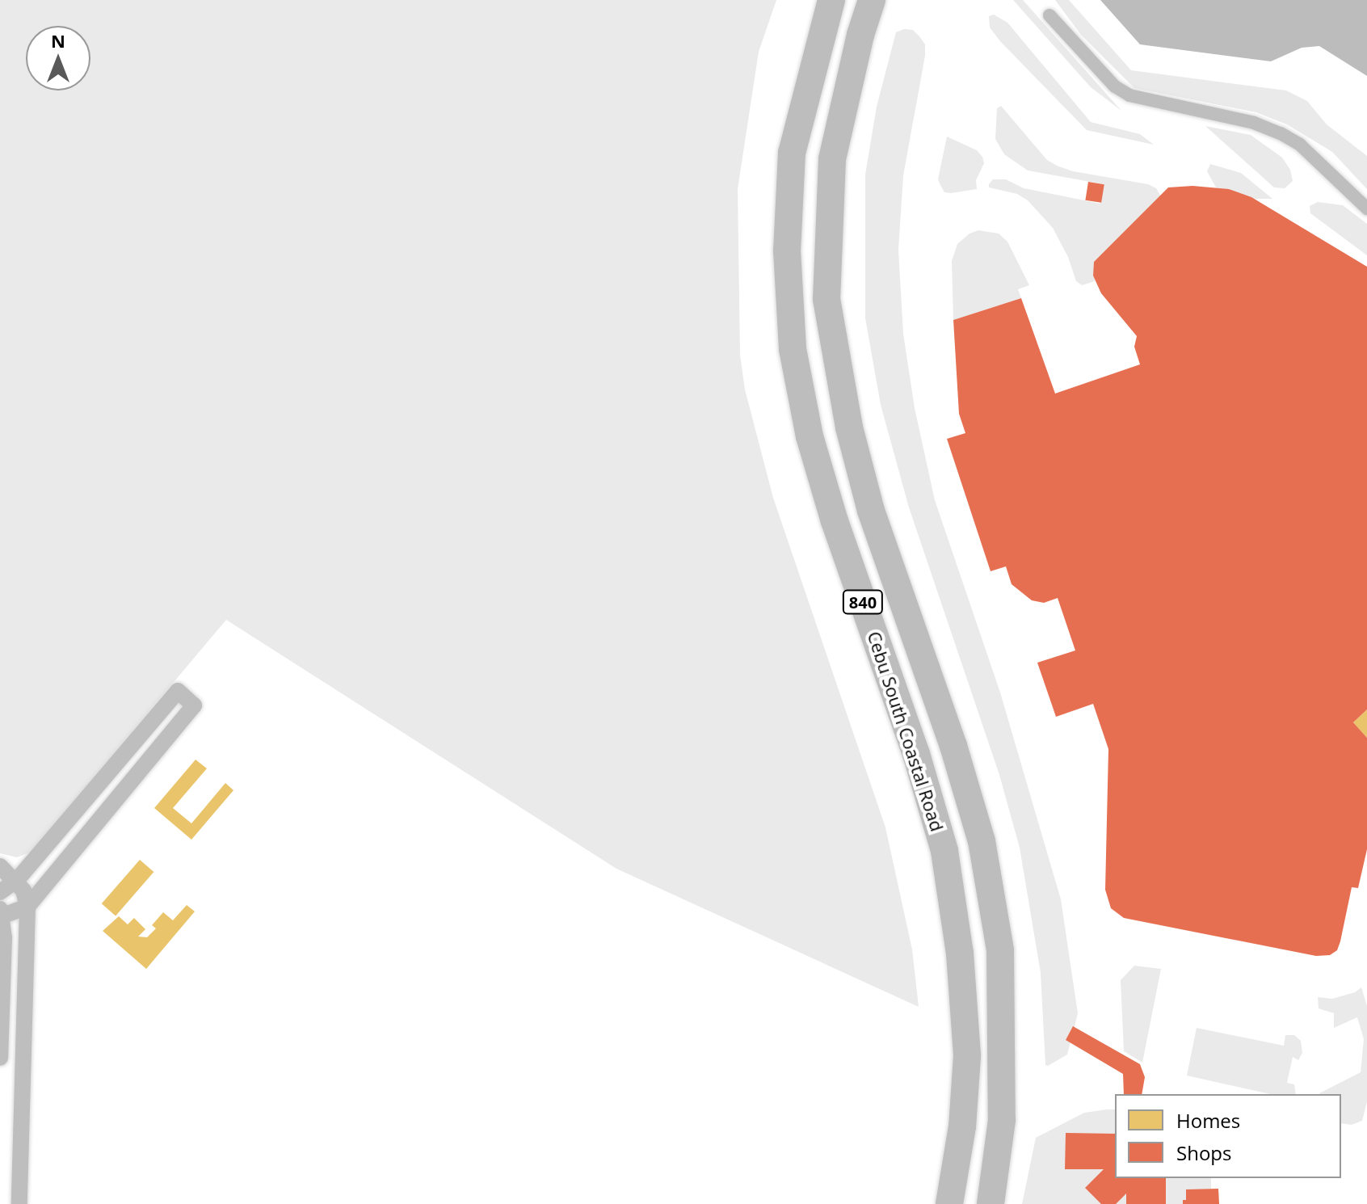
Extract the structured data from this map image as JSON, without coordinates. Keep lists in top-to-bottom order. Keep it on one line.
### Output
{"streets":{"highway":["840","Cebu South Coastal Road"]},"legend":["Homes","Shops"],"north":"top"}
